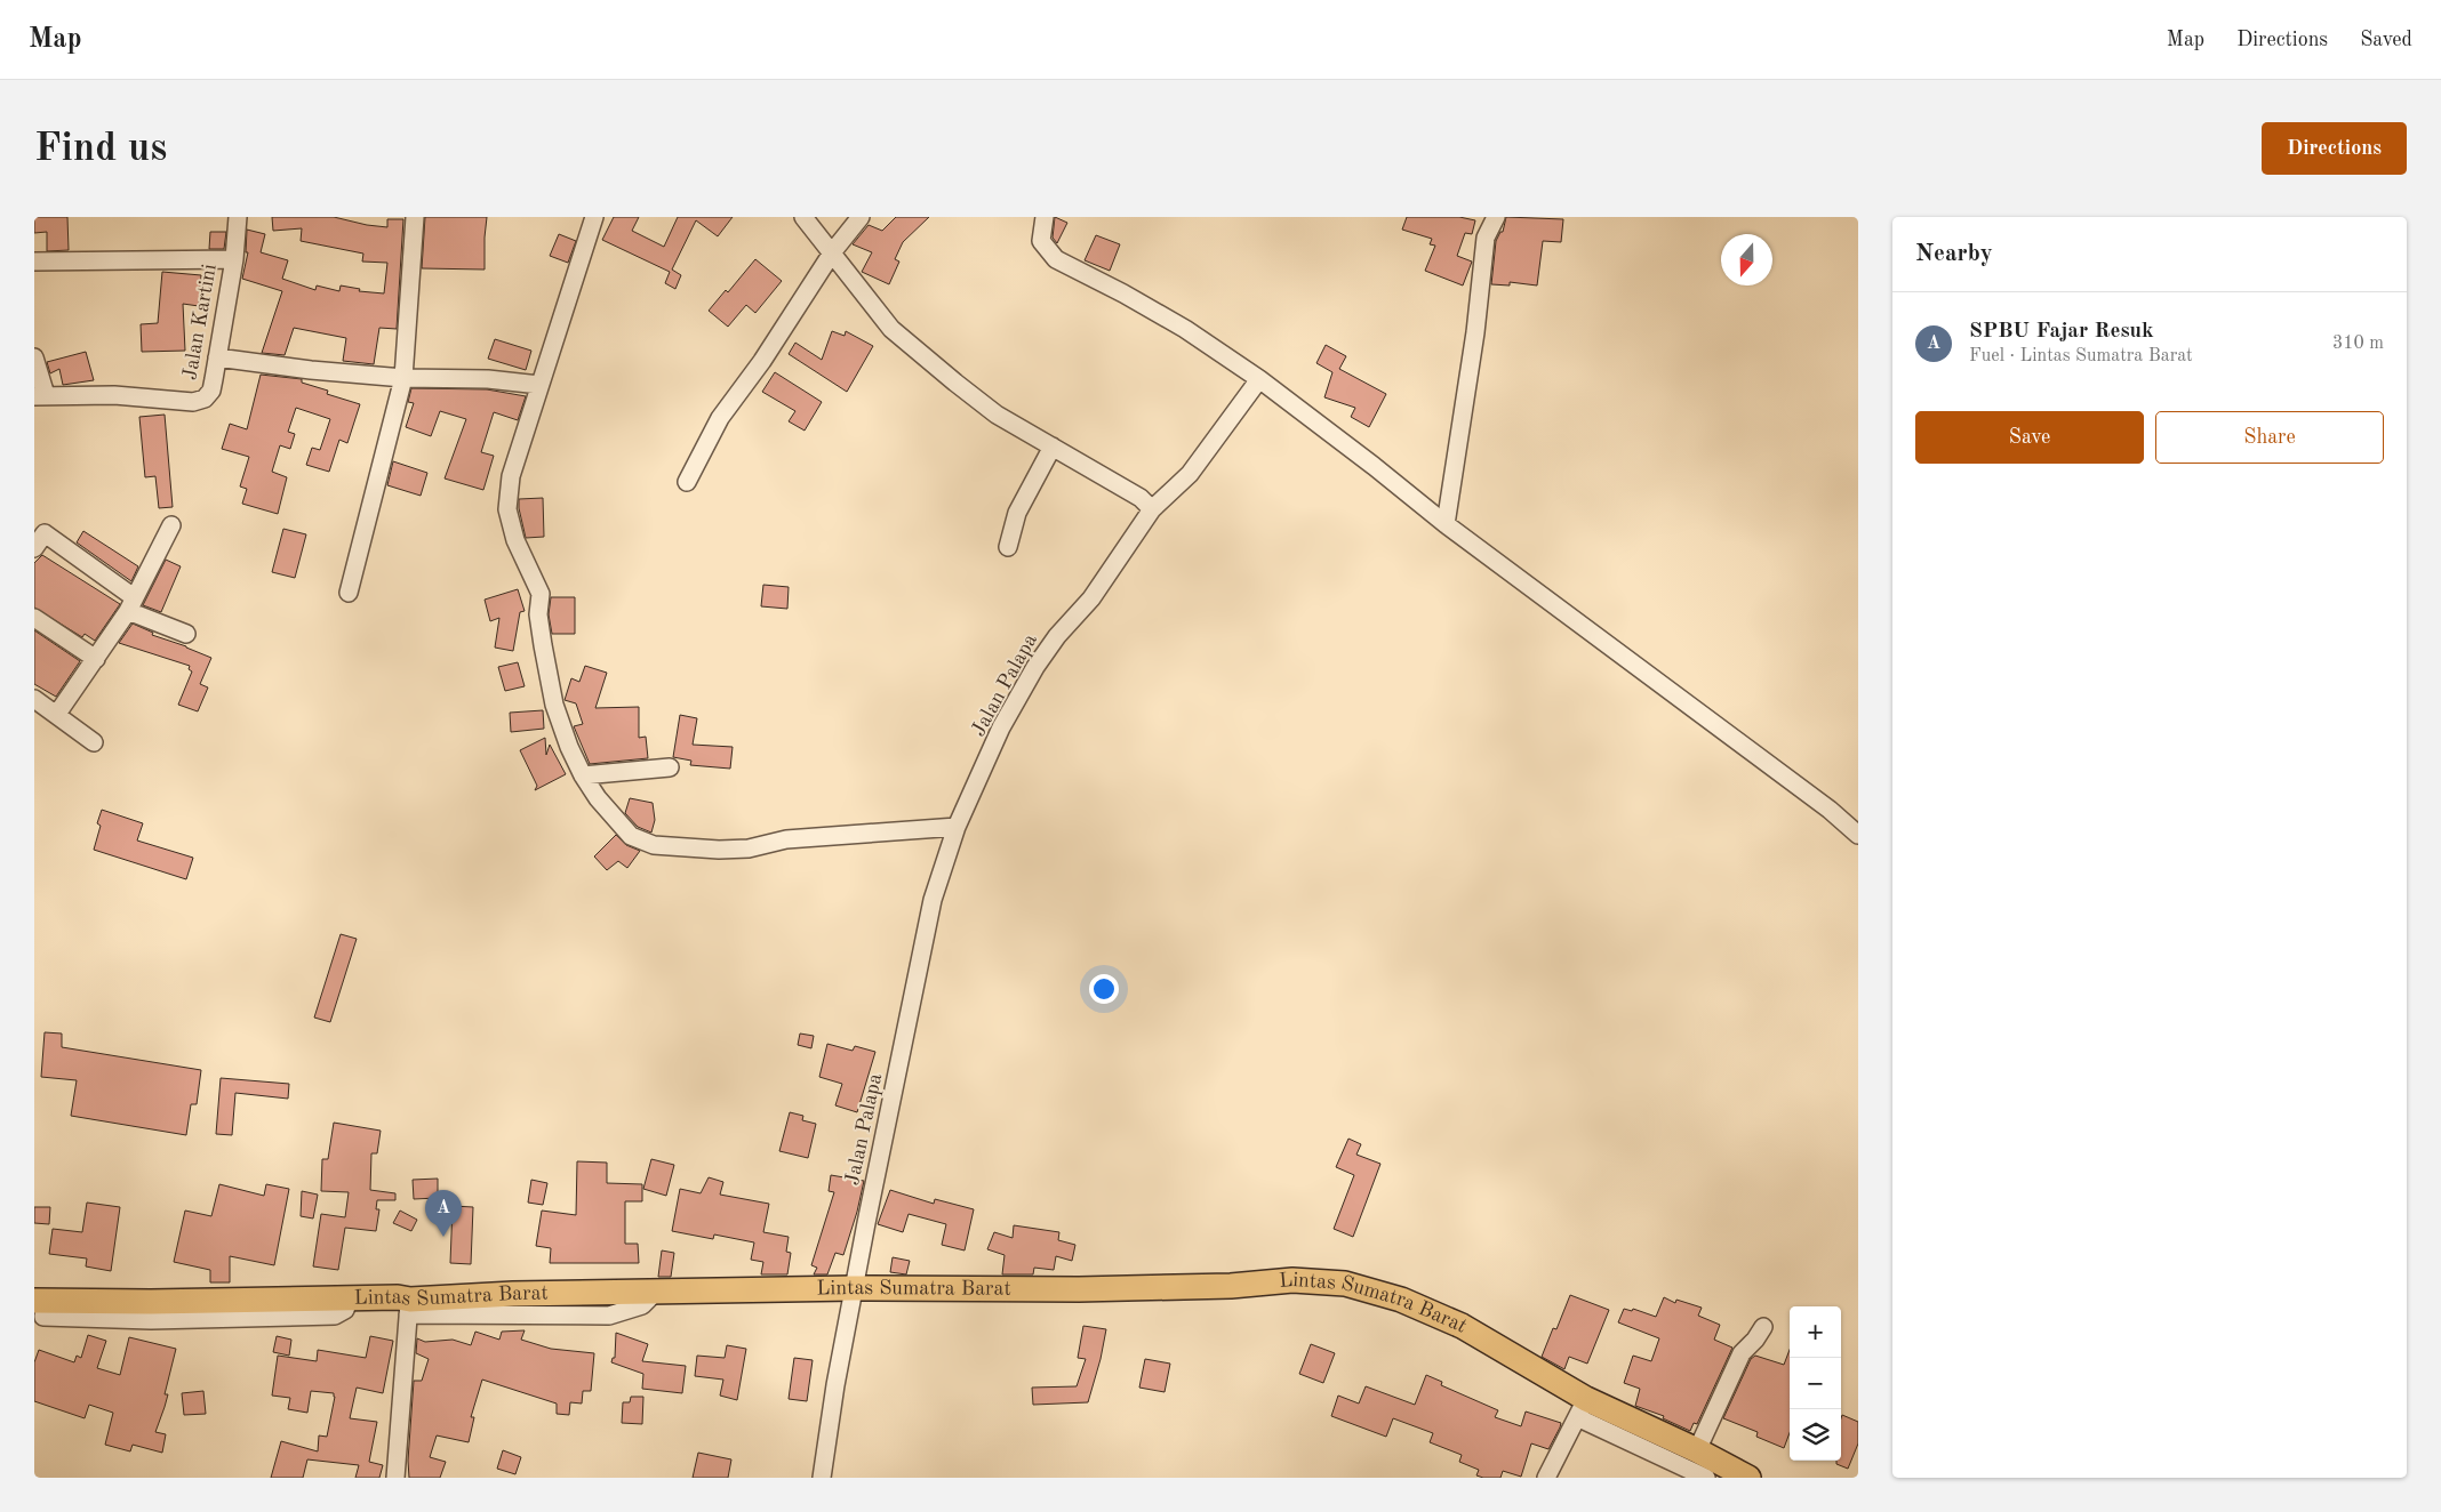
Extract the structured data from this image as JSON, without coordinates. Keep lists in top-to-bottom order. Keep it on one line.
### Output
{"streets":{"highway":["Lintas Sumatra Barat"],"street":["Jalan Kartini","Jalan Palapa"]},"crossings":[["Jalan Palapa","Lintas Sumatra Barat"]],"north":"bottom","page":{"header":"Map","nav":["Map","Directions","Saved"],"buttons":["Directions",["Save","Share"]],"title":"Find us","heading":"Nearby","list":[{"mark":"A","name":"SPBU Fajar Resuk","note":"Fuel · Lintas Sumatra Barat","value":"310 m"}],"pins":"A","map_buttons":["+","−"]}}
